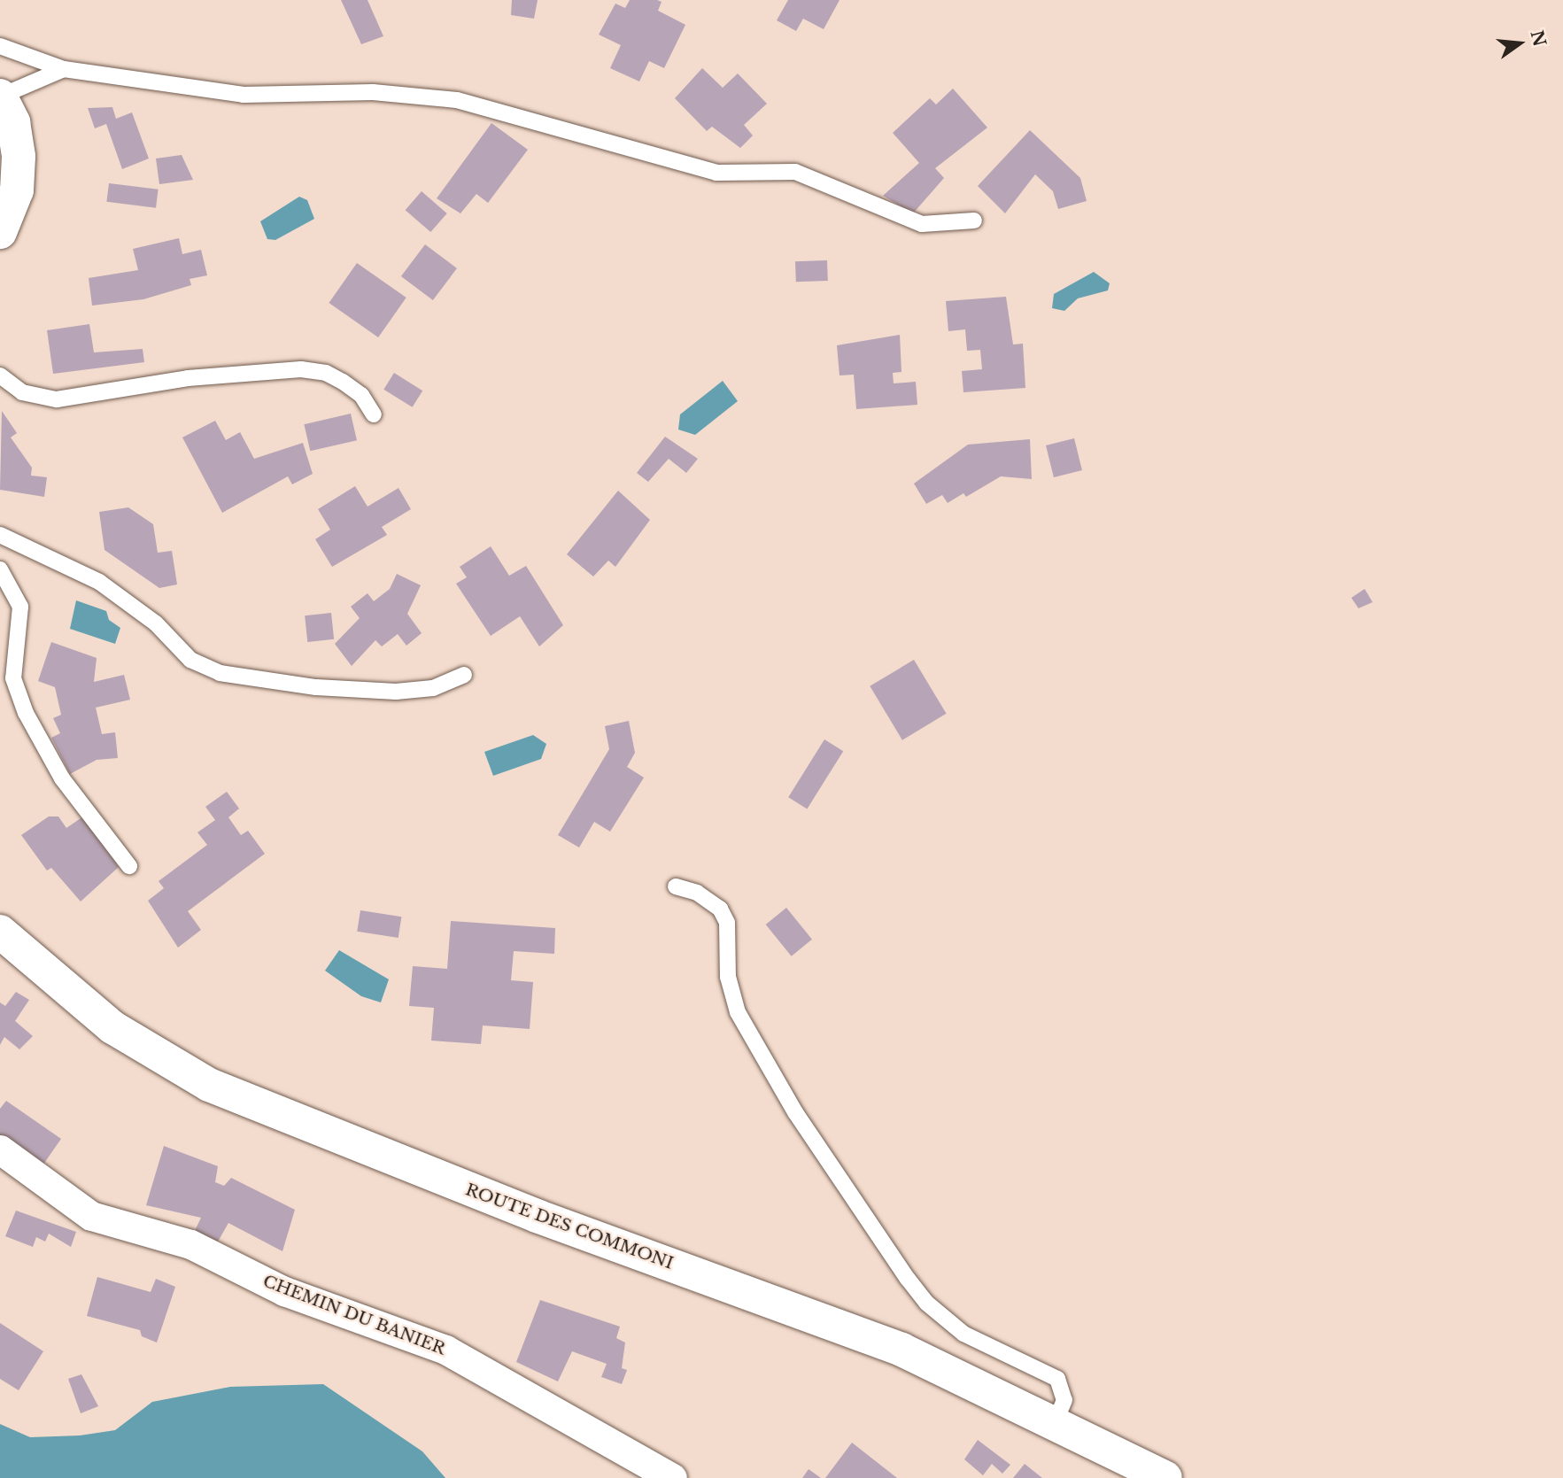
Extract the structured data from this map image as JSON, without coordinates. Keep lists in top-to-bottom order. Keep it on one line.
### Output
{"streets":{"street":["ROUTE DES COMMONI","CHEMIN DU BANIER"]},"north":"right"}
